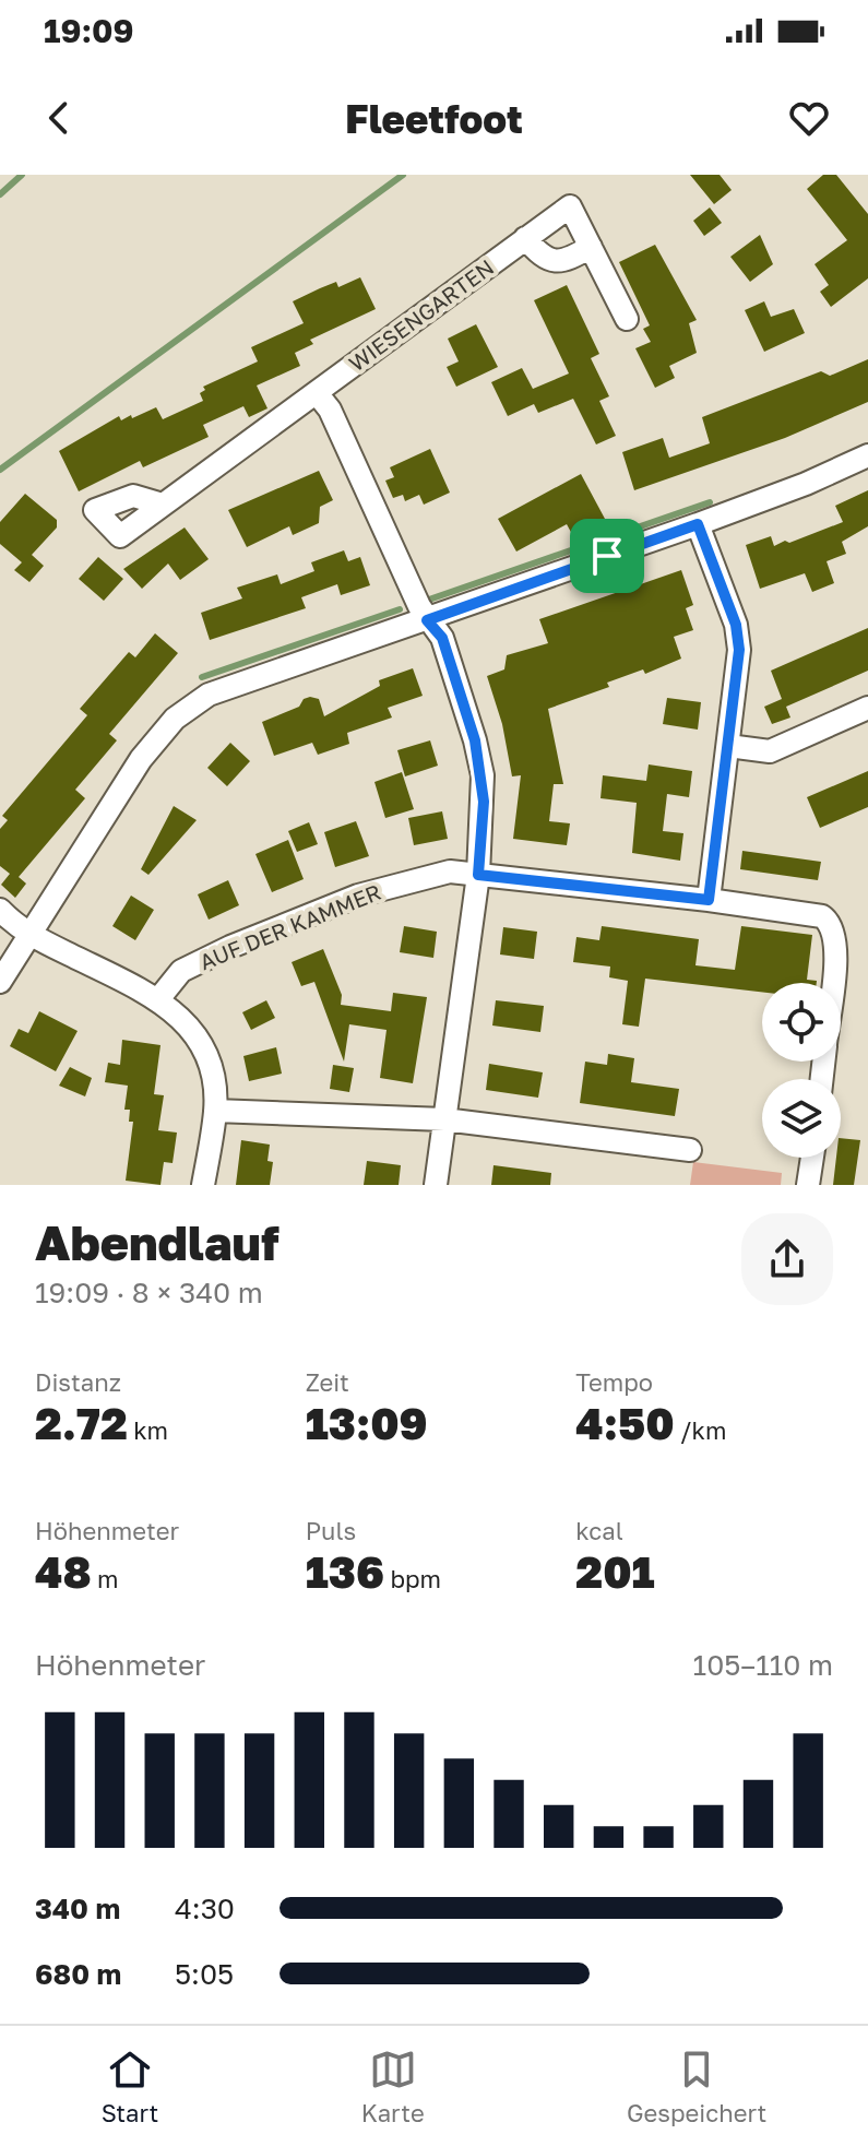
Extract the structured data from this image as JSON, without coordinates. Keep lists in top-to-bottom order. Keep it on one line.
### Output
{"streets":{"street":["WIESENGARTEN","AUF DER KAMMER"]},"page":{"status":"19:09","header":"Fleetfoot","heading":["Abendlauf","19:09 · 8 × 340 m"],"stats":[["Distanz","2.72 km"],["Zeit","13:09"],["Tempo","4:50 /km"],["Höhenmeter","48 m"],["Puls","136 bpm"],["kcal","201"]],"chart":["Höhenmeter","105–110 m"],"list":[{"name":"340 m","note":"4:30"},{"name":"680 m","note":"5:05"}],"tabs":["Start","Karte","Gespeichert"]}}
